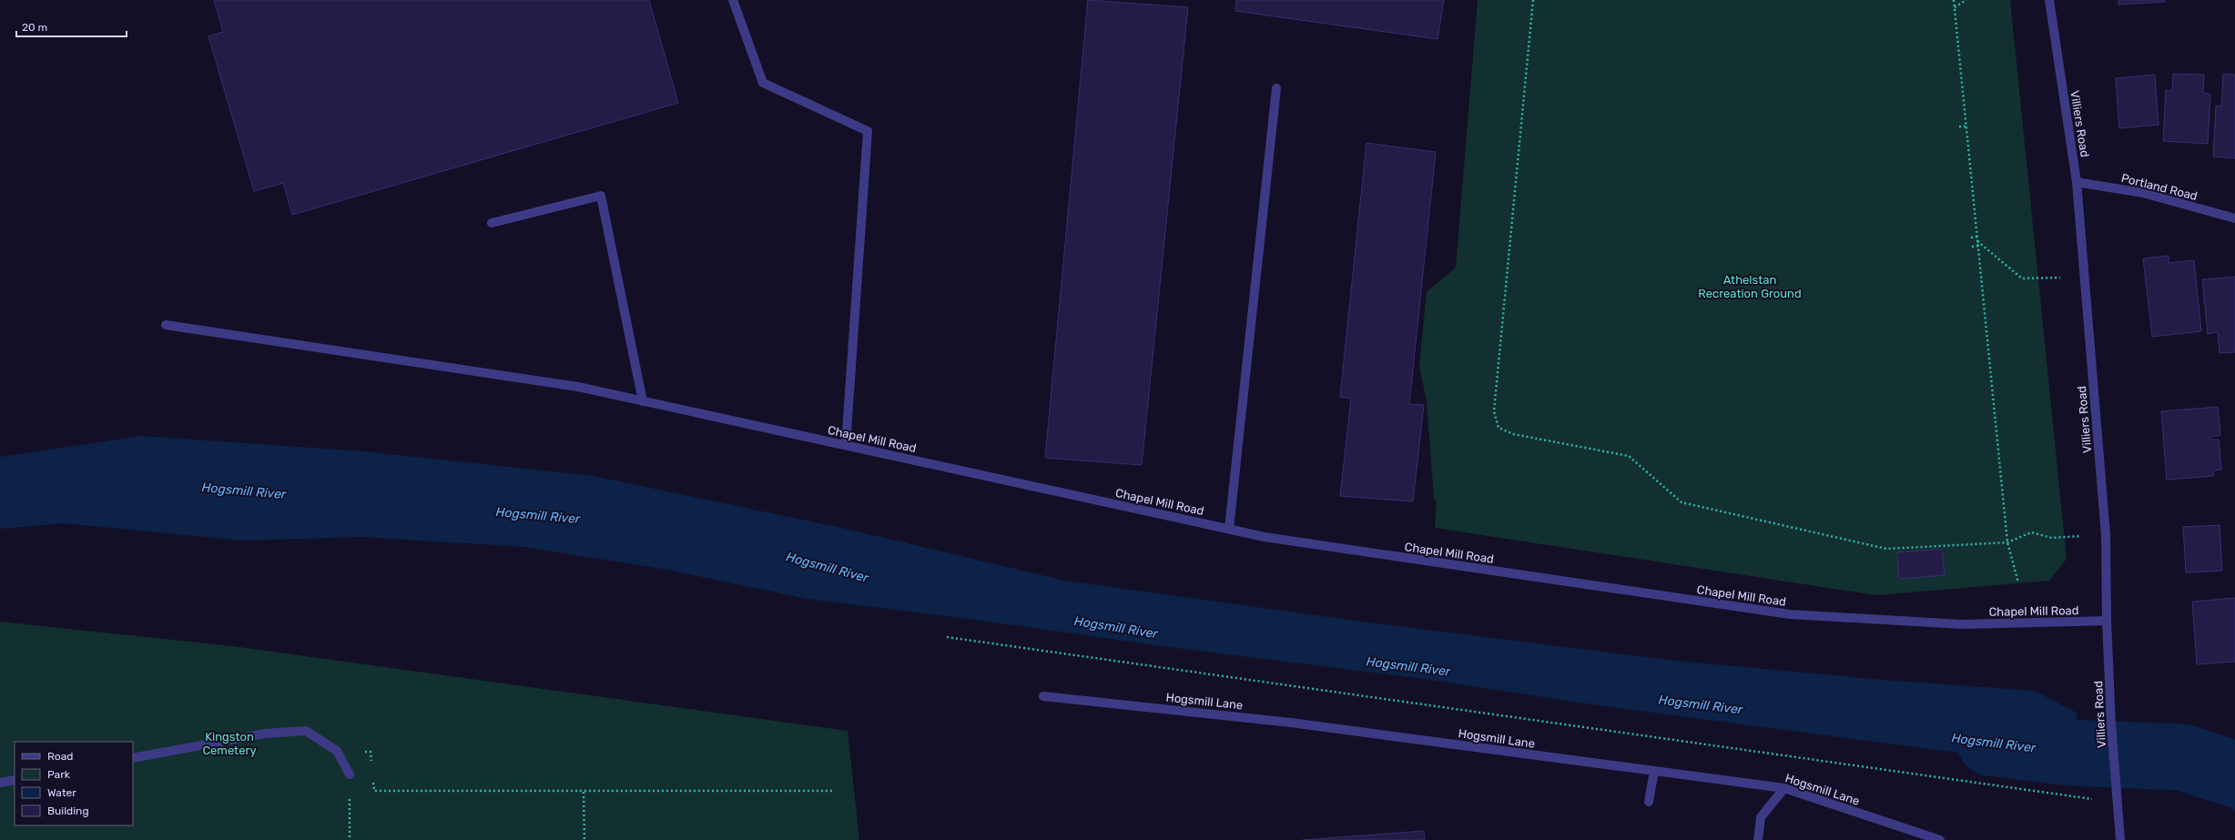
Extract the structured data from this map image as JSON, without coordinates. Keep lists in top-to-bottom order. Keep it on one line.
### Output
{"streets":{"street":["Villiers Road","Portland Road","Chapel Mill Road","Hogsmill Lane"]},"crossings":[["Villiers Road","Portland Road"],["Villiers Road","Chapel Mill Road"]],"water":["Hogsmill River"],"parks":["Athelstan Recreation Ground","Kingston Cemetery"],"legend":["Road","Park","Water","Building"],"scale_bar":"20 m"}
